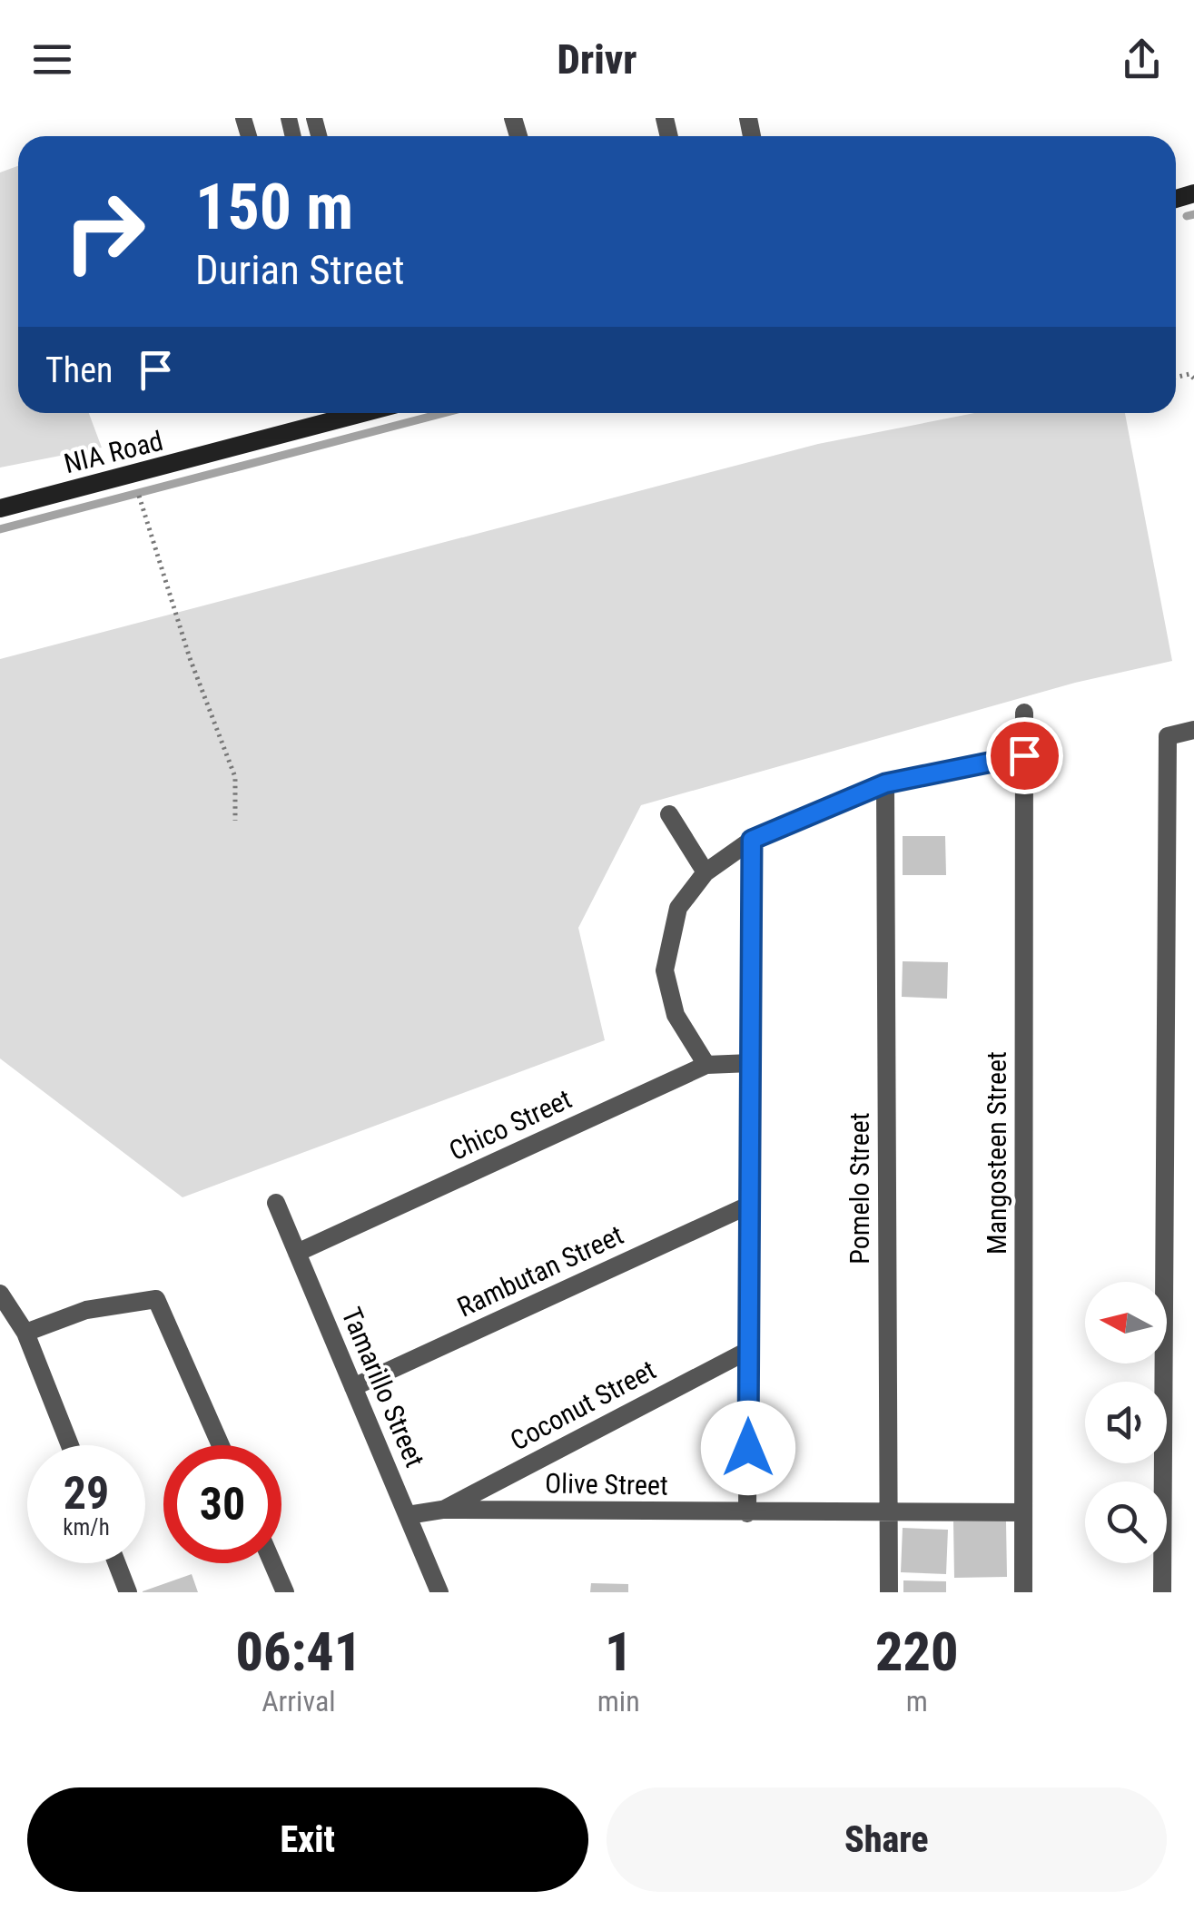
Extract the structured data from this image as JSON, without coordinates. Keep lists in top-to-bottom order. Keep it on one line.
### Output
{"streets":{"street":["NIA Road","Chico Street","Mangosteen Street","Pomelo Street","Rambutan Street","Tamarillo Street","Coconut Street","Olive Street"]},"crossings":[["Chico Street","Tamarillo Street"],["Mangosteen Street","Olive Street"],["Pomelo Street","Olive Street"],["Rambutan Street","Tamarillo Street"],["Tamarillo Street","Olive Street"],["Coconut Street","Olive Street"]],"north":"left","page":{"header":"Drivr","turn":["150 m","Durian Street"],"then":"Then","speed":"29 km/h","limit":"30","eta":["06:41","Arrival","1","min","220","m"],"buttons":["Exit","Share"]}}
